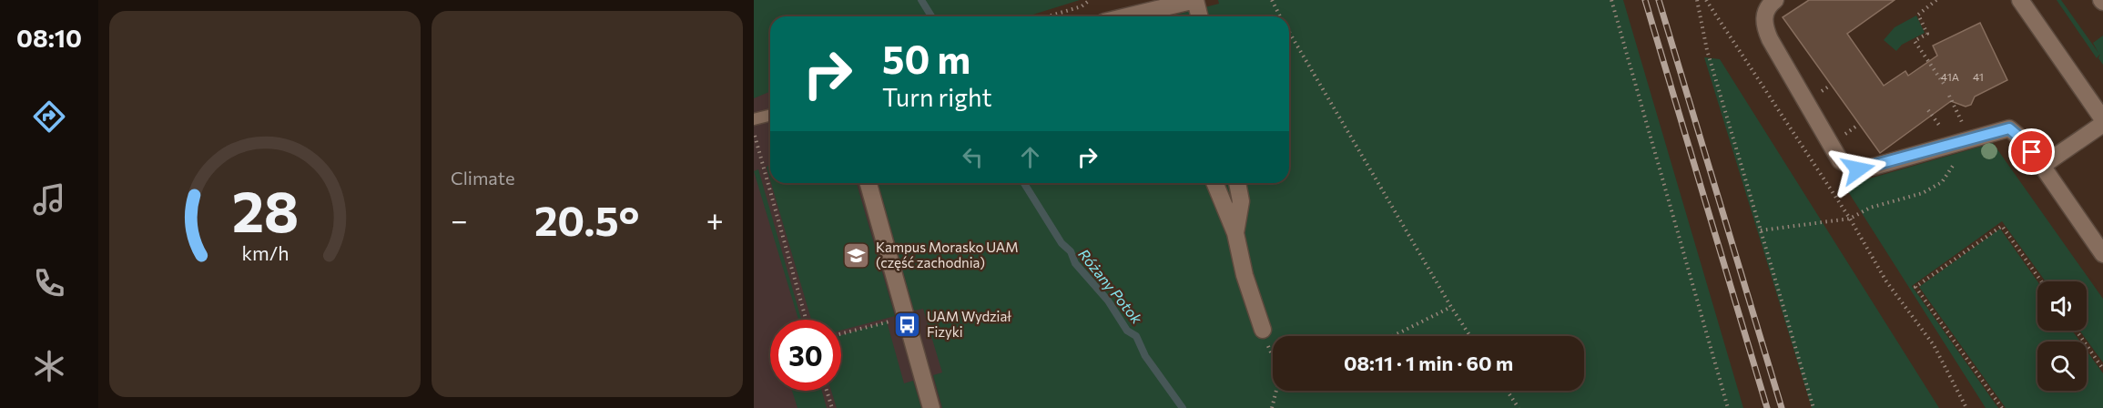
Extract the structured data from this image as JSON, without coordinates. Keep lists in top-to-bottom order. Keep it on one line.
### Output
{"water":["Różany Potok"],"places":{"school or university":["Kampus Morasko UAM (część zachodnia)"],"bus stop":["UAM Wydział Fizyki"]},"house_numbers":["41A","41"],"page":{"tabs":"08:10","tile":"Climate","turn":["50 m","Turn right"],"heat":["−","20.5°","+"],"limit":"30","trip":"08:11 · 1 min · 60 m","gauge":["28","km/h"]}}
